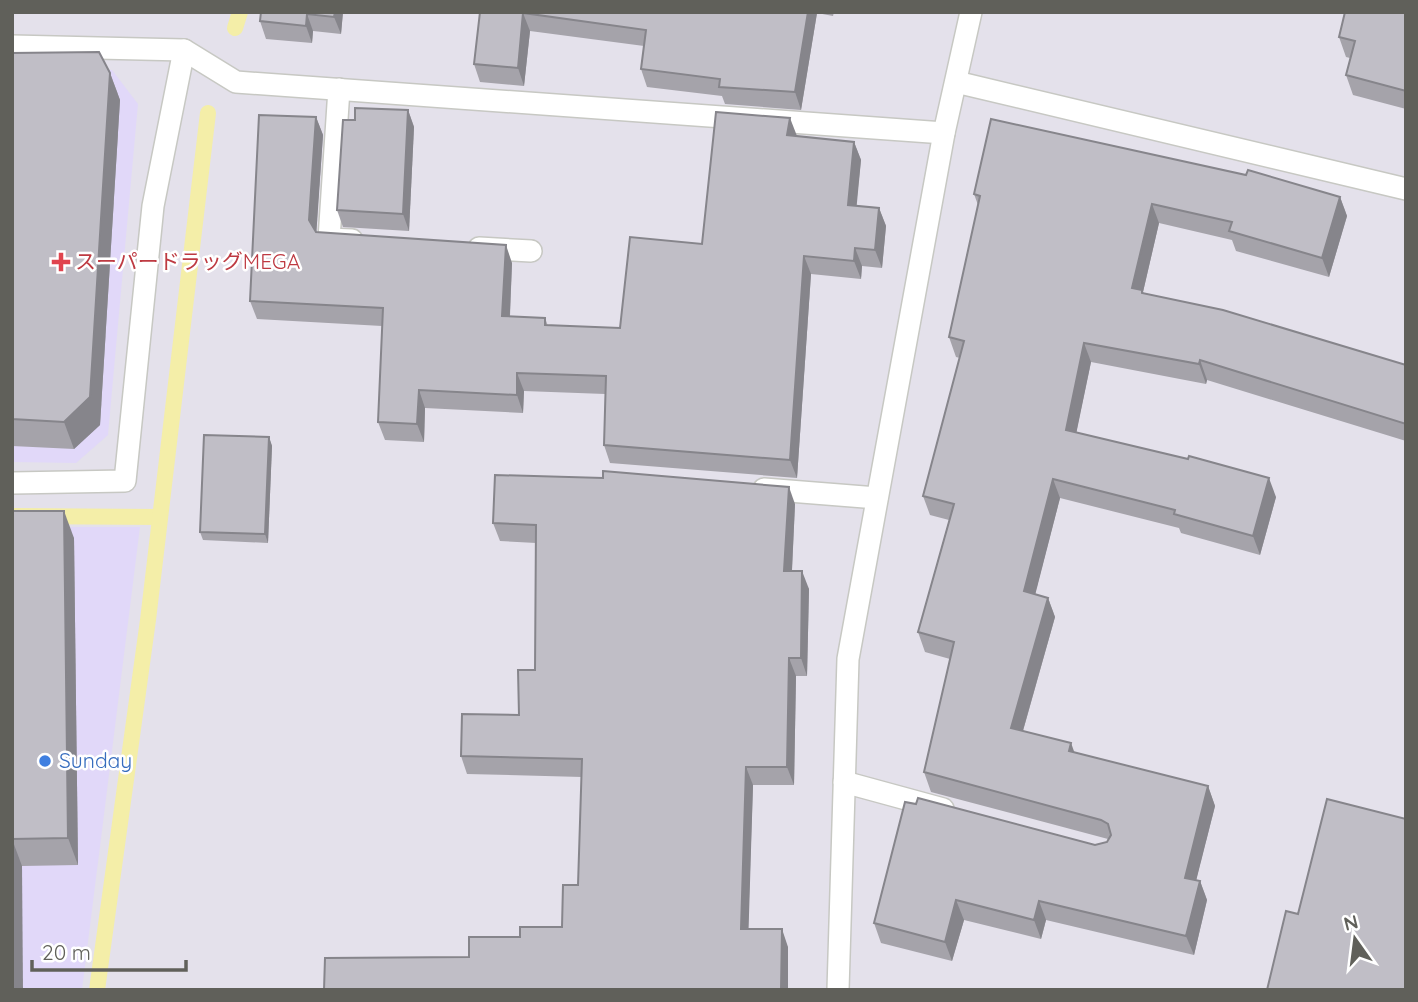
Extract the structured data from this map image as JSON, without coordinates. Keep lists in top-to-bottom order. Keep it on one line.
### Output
{"places":{"health":["スーパードラッグMEGA"],"other":["Sunday"]},"scale_bar":"20 m","north":"top"}
